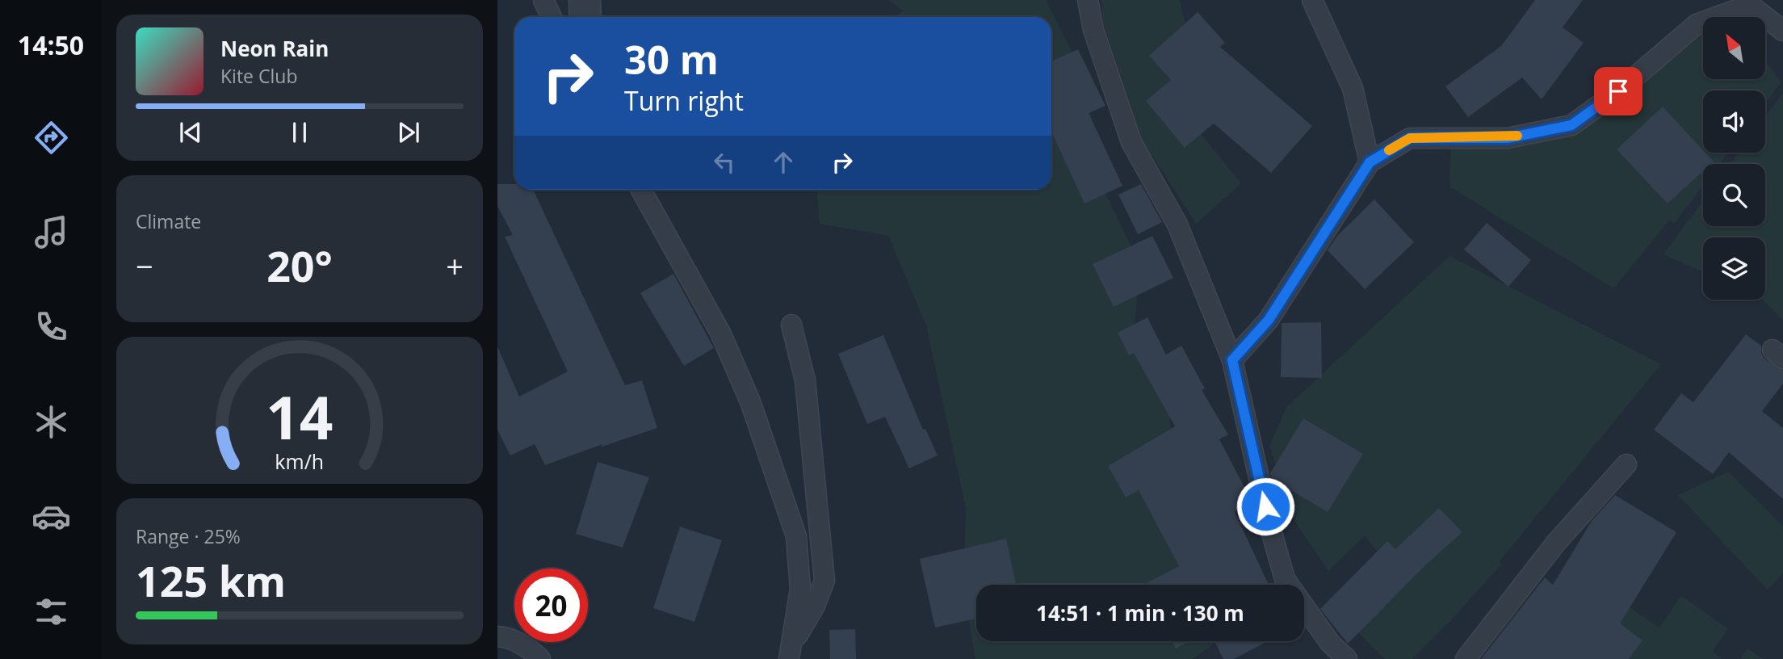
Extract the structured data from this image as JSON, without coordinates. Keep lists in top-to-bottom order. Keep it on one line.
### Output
{"north":"top left","page":{"tabs":"14:50","turn":["30 m","Turn right"],"song":["Neon Rain","Kite Club"],"tile":["Climate",["Range · 25%","125 km"]],"heat":["−","20°","+"],"limit":"20","trip":"14:51 · 1 min · 130 m","gauge":["14","km/h"]}}
